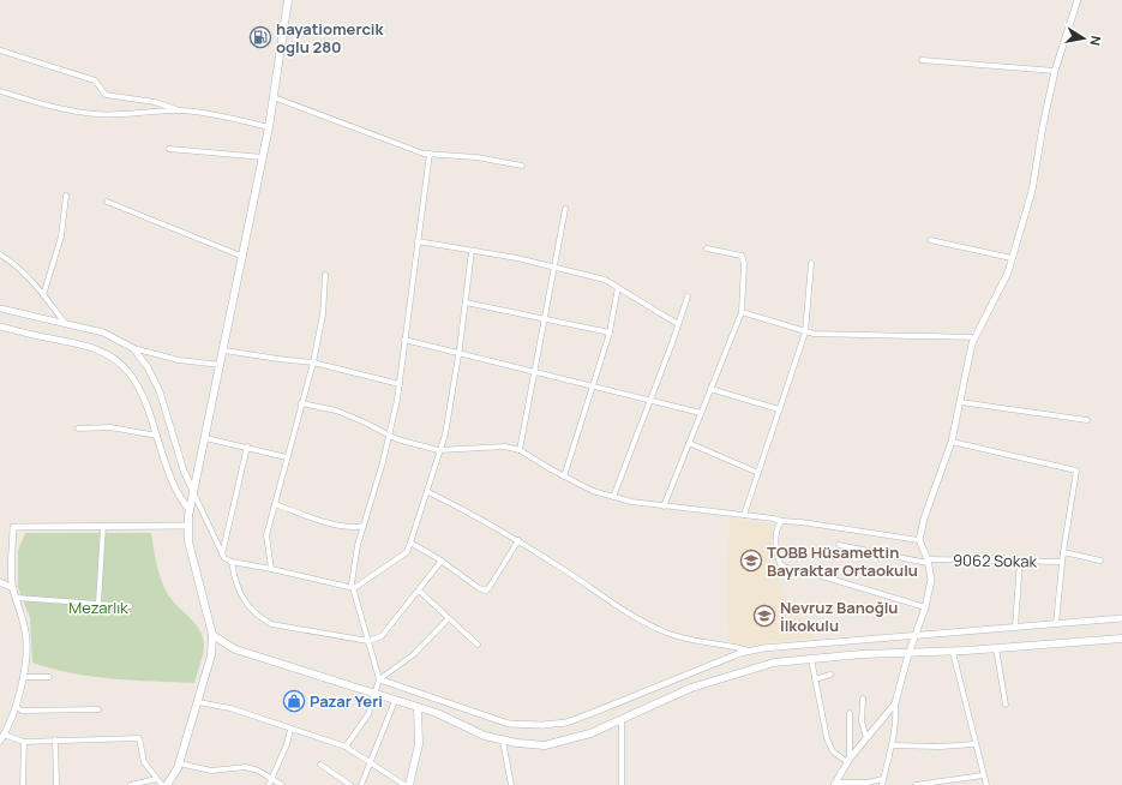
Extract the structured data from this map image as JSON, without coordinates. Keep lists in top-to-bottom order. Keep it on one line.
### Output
{"streets":{"street":["9062 Sokak"]},"parks":["Mezarlık"],"places":{"fuel station":["hayatiomercik oglu 280"],"school or university":["TOBB Hüsamettin Bayraktar Ortaokulu","Nevruz Banoğlu İlkokulu"],"shop":["Pazar Yeri"]},"north":"right"}
